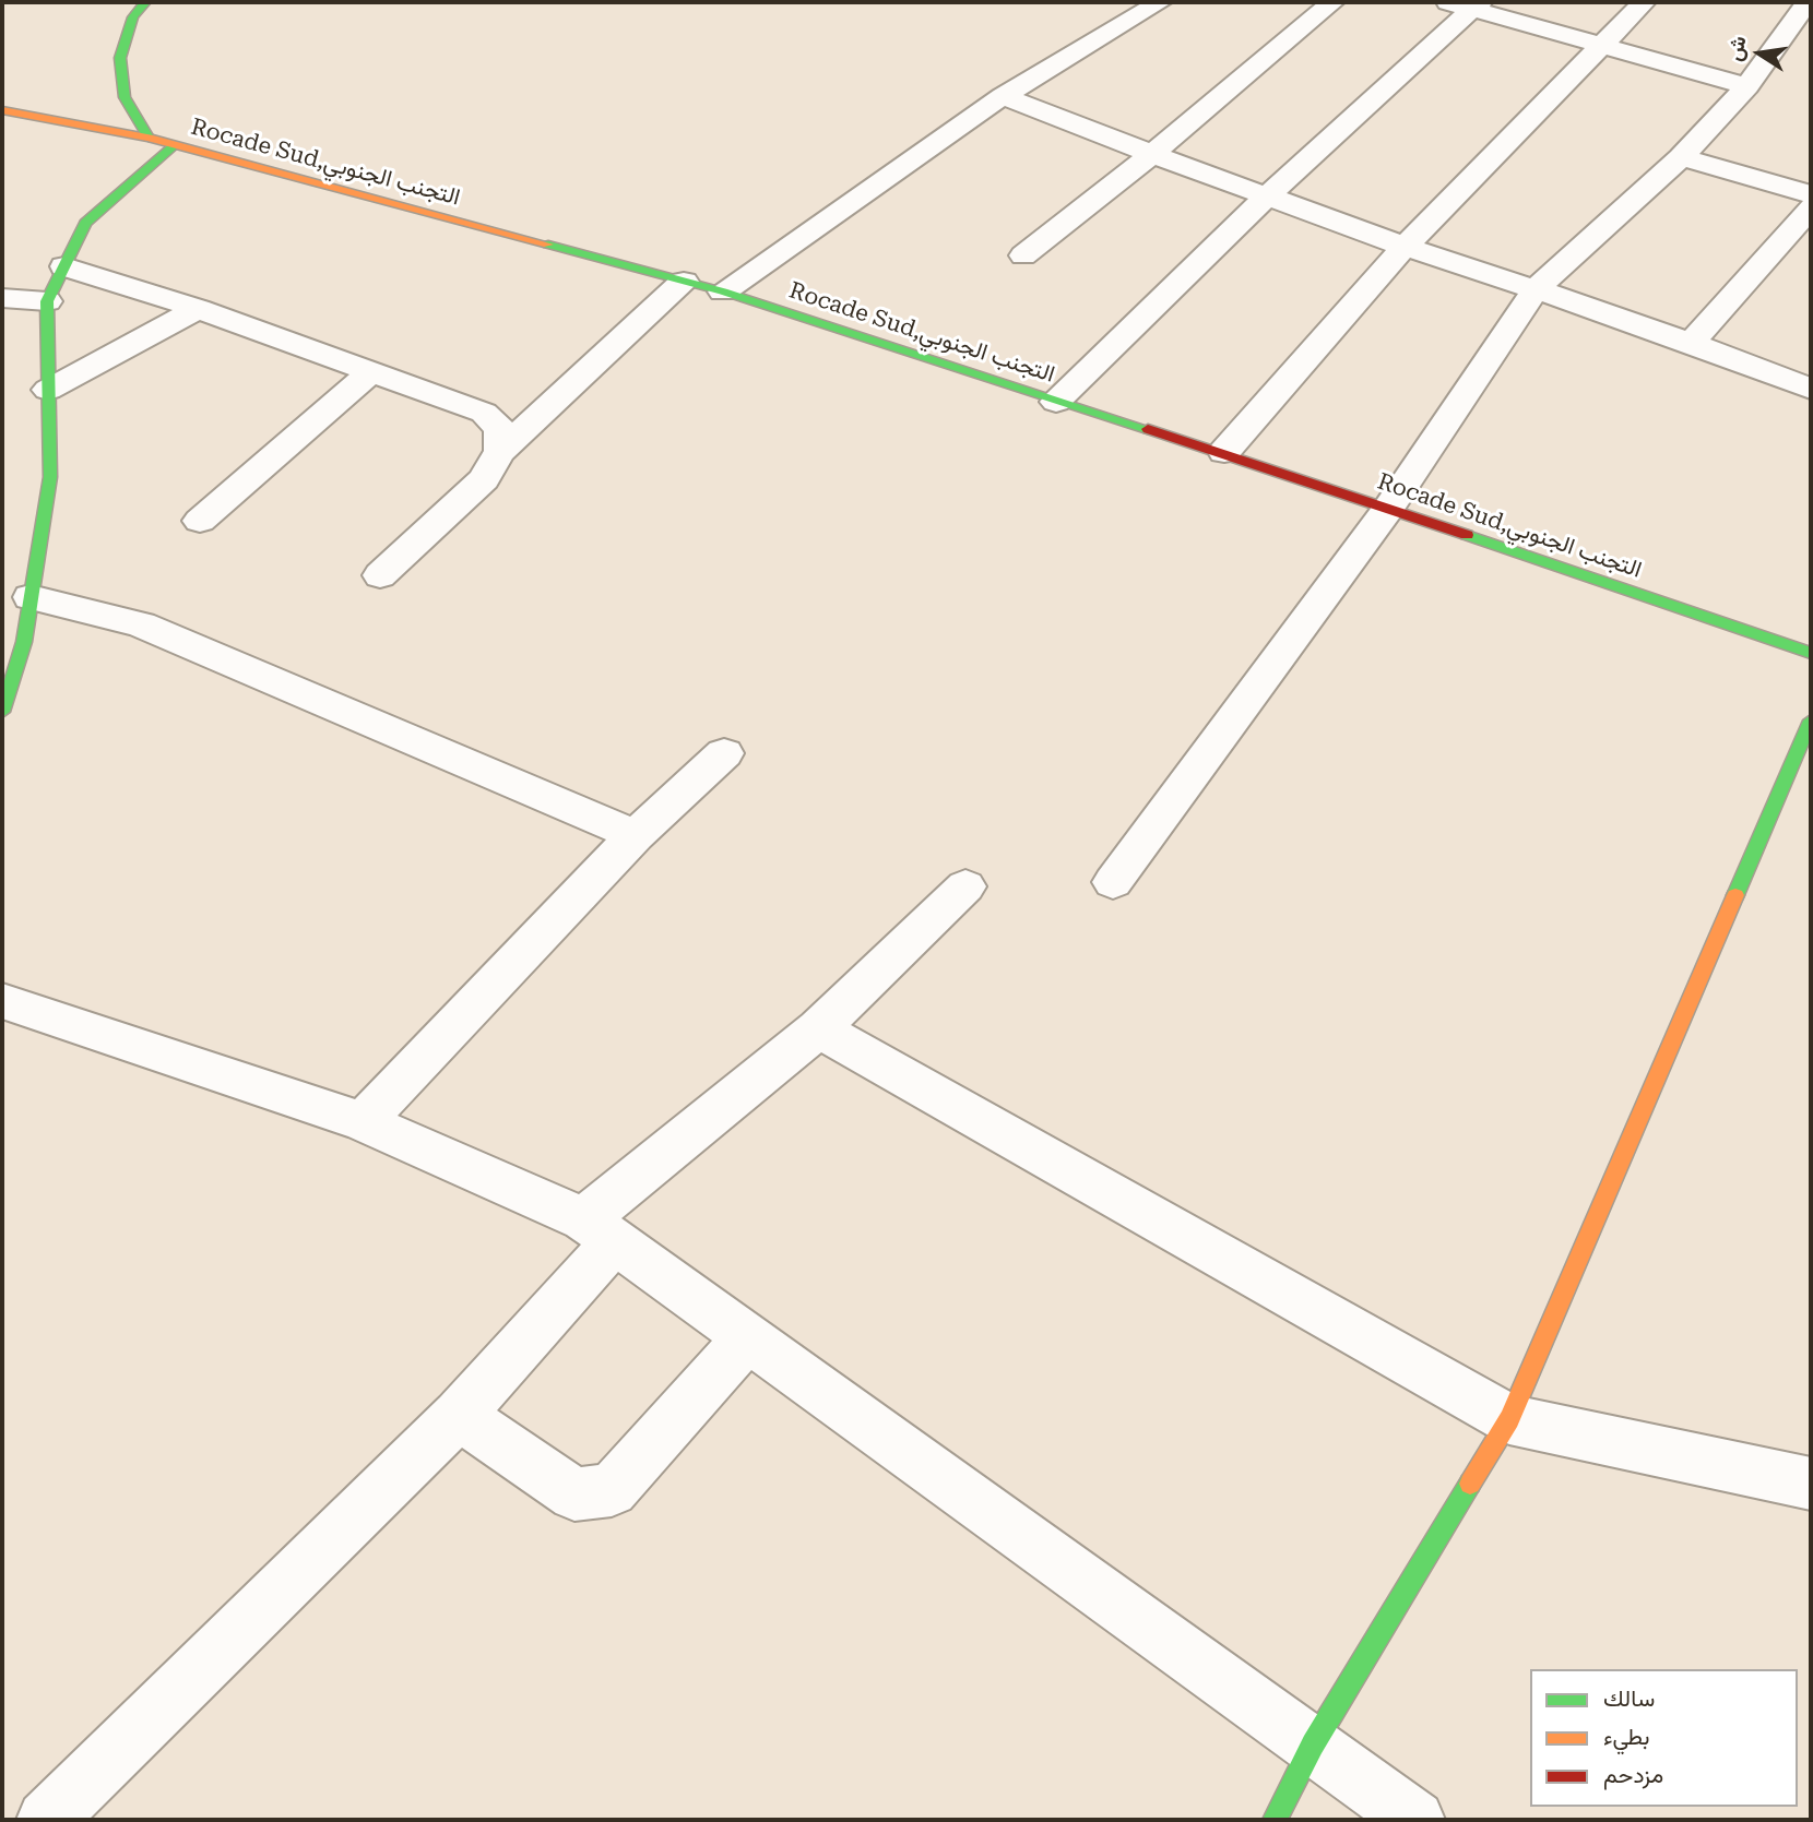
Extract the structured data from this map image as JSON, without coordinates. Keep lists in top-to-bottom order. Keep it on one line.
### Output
{"streets":{"main road":["Rocade Sud,التجنب الجنوبي"]},"legend":["سالك","بطيء","مزدحم"],"north":"left"}
